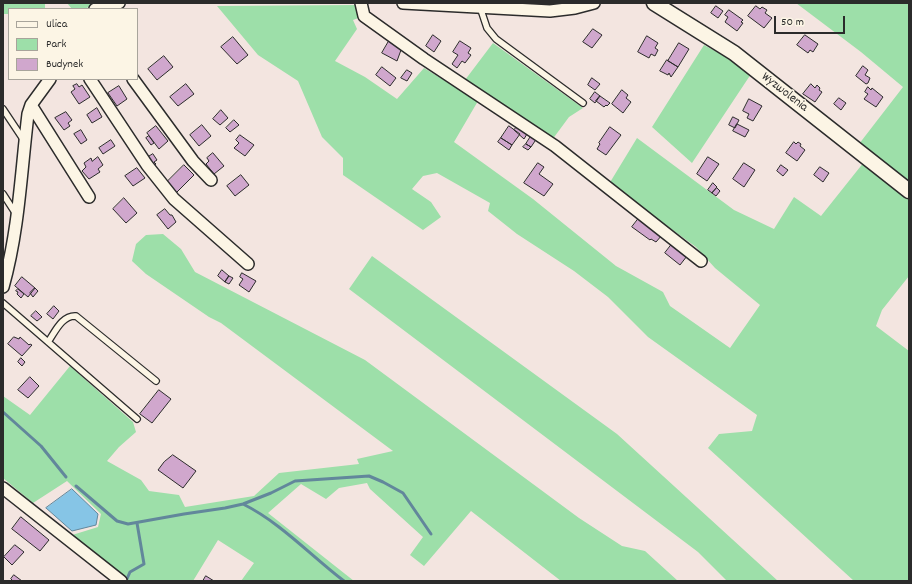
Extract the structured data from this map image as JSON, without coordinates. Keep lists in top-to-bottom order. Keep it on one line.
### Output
{"streets":{"street":["Wyzwolenia"]},"legend":["Ulica","Park","Budynek"],"scale_bar":"50 m"}
